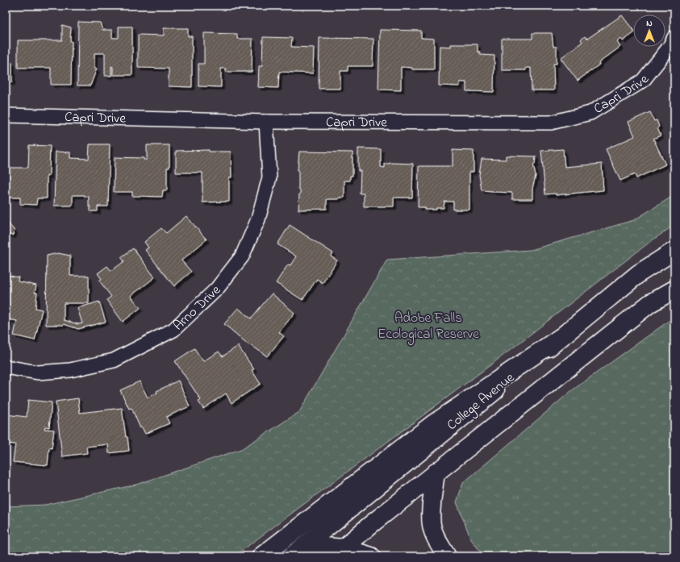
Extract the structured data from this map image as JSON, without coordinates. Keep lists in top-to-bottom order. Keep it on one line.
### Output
{"streets":{"main road":["College Avenue"],"street":["Capri Drive","Arno Drive"]},"crossings":[["Capri Drive","Arno Drive"]],"parks":["Adobe Falls Ecological Reserve"],"north":"top"}
